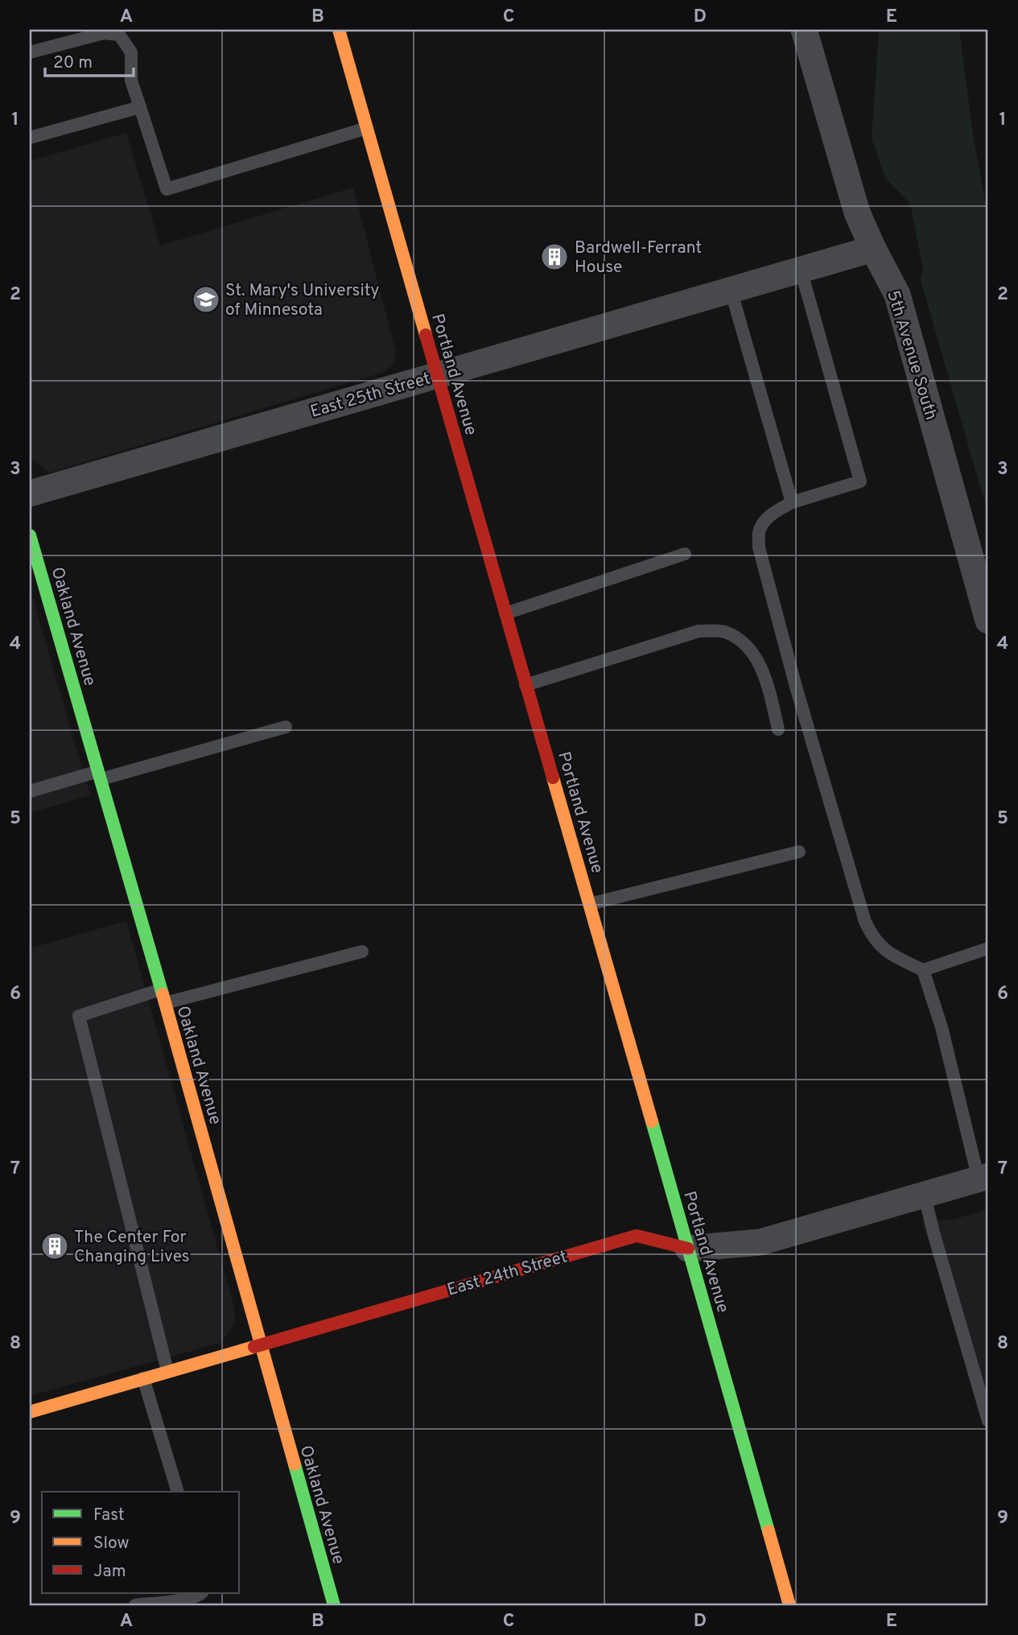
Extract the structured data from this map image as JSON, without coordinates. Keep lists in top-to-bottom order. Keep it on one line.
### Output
{"streets":{"street":["5th Avenue South","Portland Avenue","East 25th Street","Oakland Avenue","East 24th Street"]},"crossings":[["5th Avenue South","East 25th Street"],["Portland Avenue","East 25th Street"],["Portland Avenue","East 24th Street"],["Oakland Avenue","East 24th Street"]],"places":{"building":["Bardwell-Ferrant House","The Center For Changing Lives"],"school or university":["St. Mary's University of Minnesota"]},"legend":["Fast","Slow","Jam"],"scale_bar":"20 m","grid":{"columns":["A","B","C","D","E"],"rows":["1","2","3","4","5","6","7","8","9"]}}
